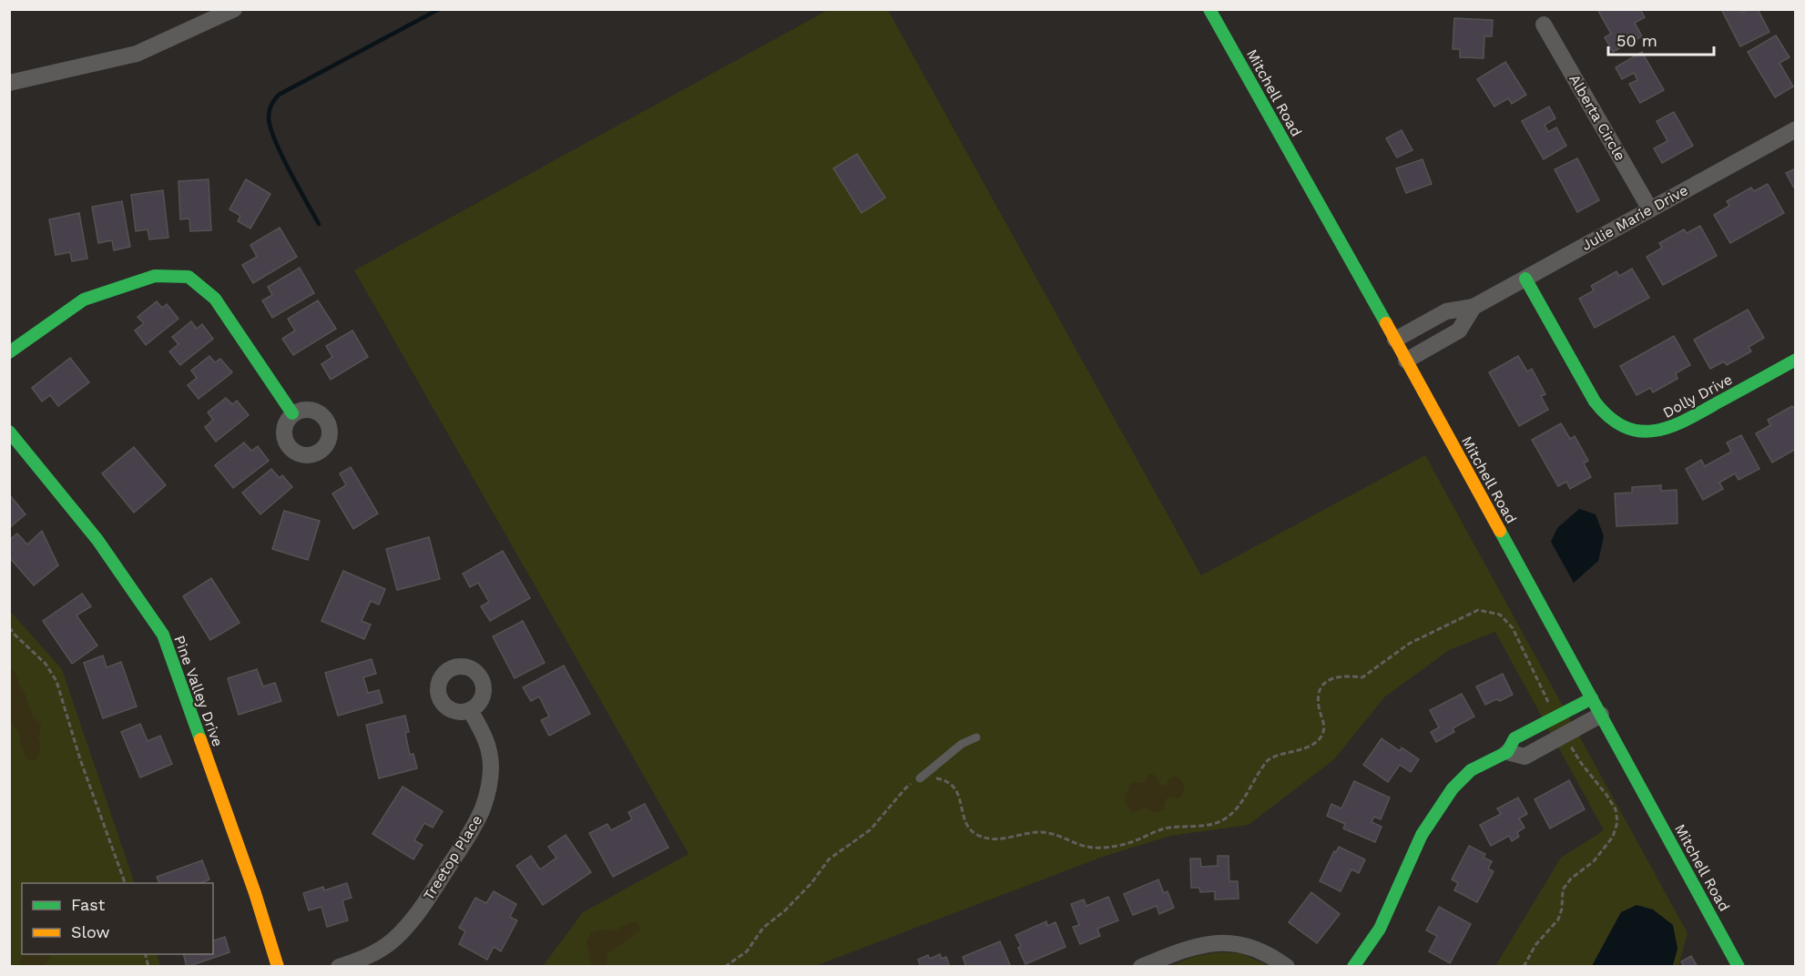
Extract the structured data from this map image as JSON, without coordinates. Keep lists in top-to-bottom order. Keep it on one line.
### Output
{"streets":{"street":["Mitchell Road","Alberta Circle","Julie Marie Drive","Dolly Drive","Pine Valley Drive","Treetop Place"]},"crossings":[["Mitchell Road","Julie Marie Drive"],["Alberta Circle","Julie Marie Drive"],["Julie Marie Drive","Dolly Drive"]],"legend":["Fast","Slow"],"scale_bar":"50 m"}
